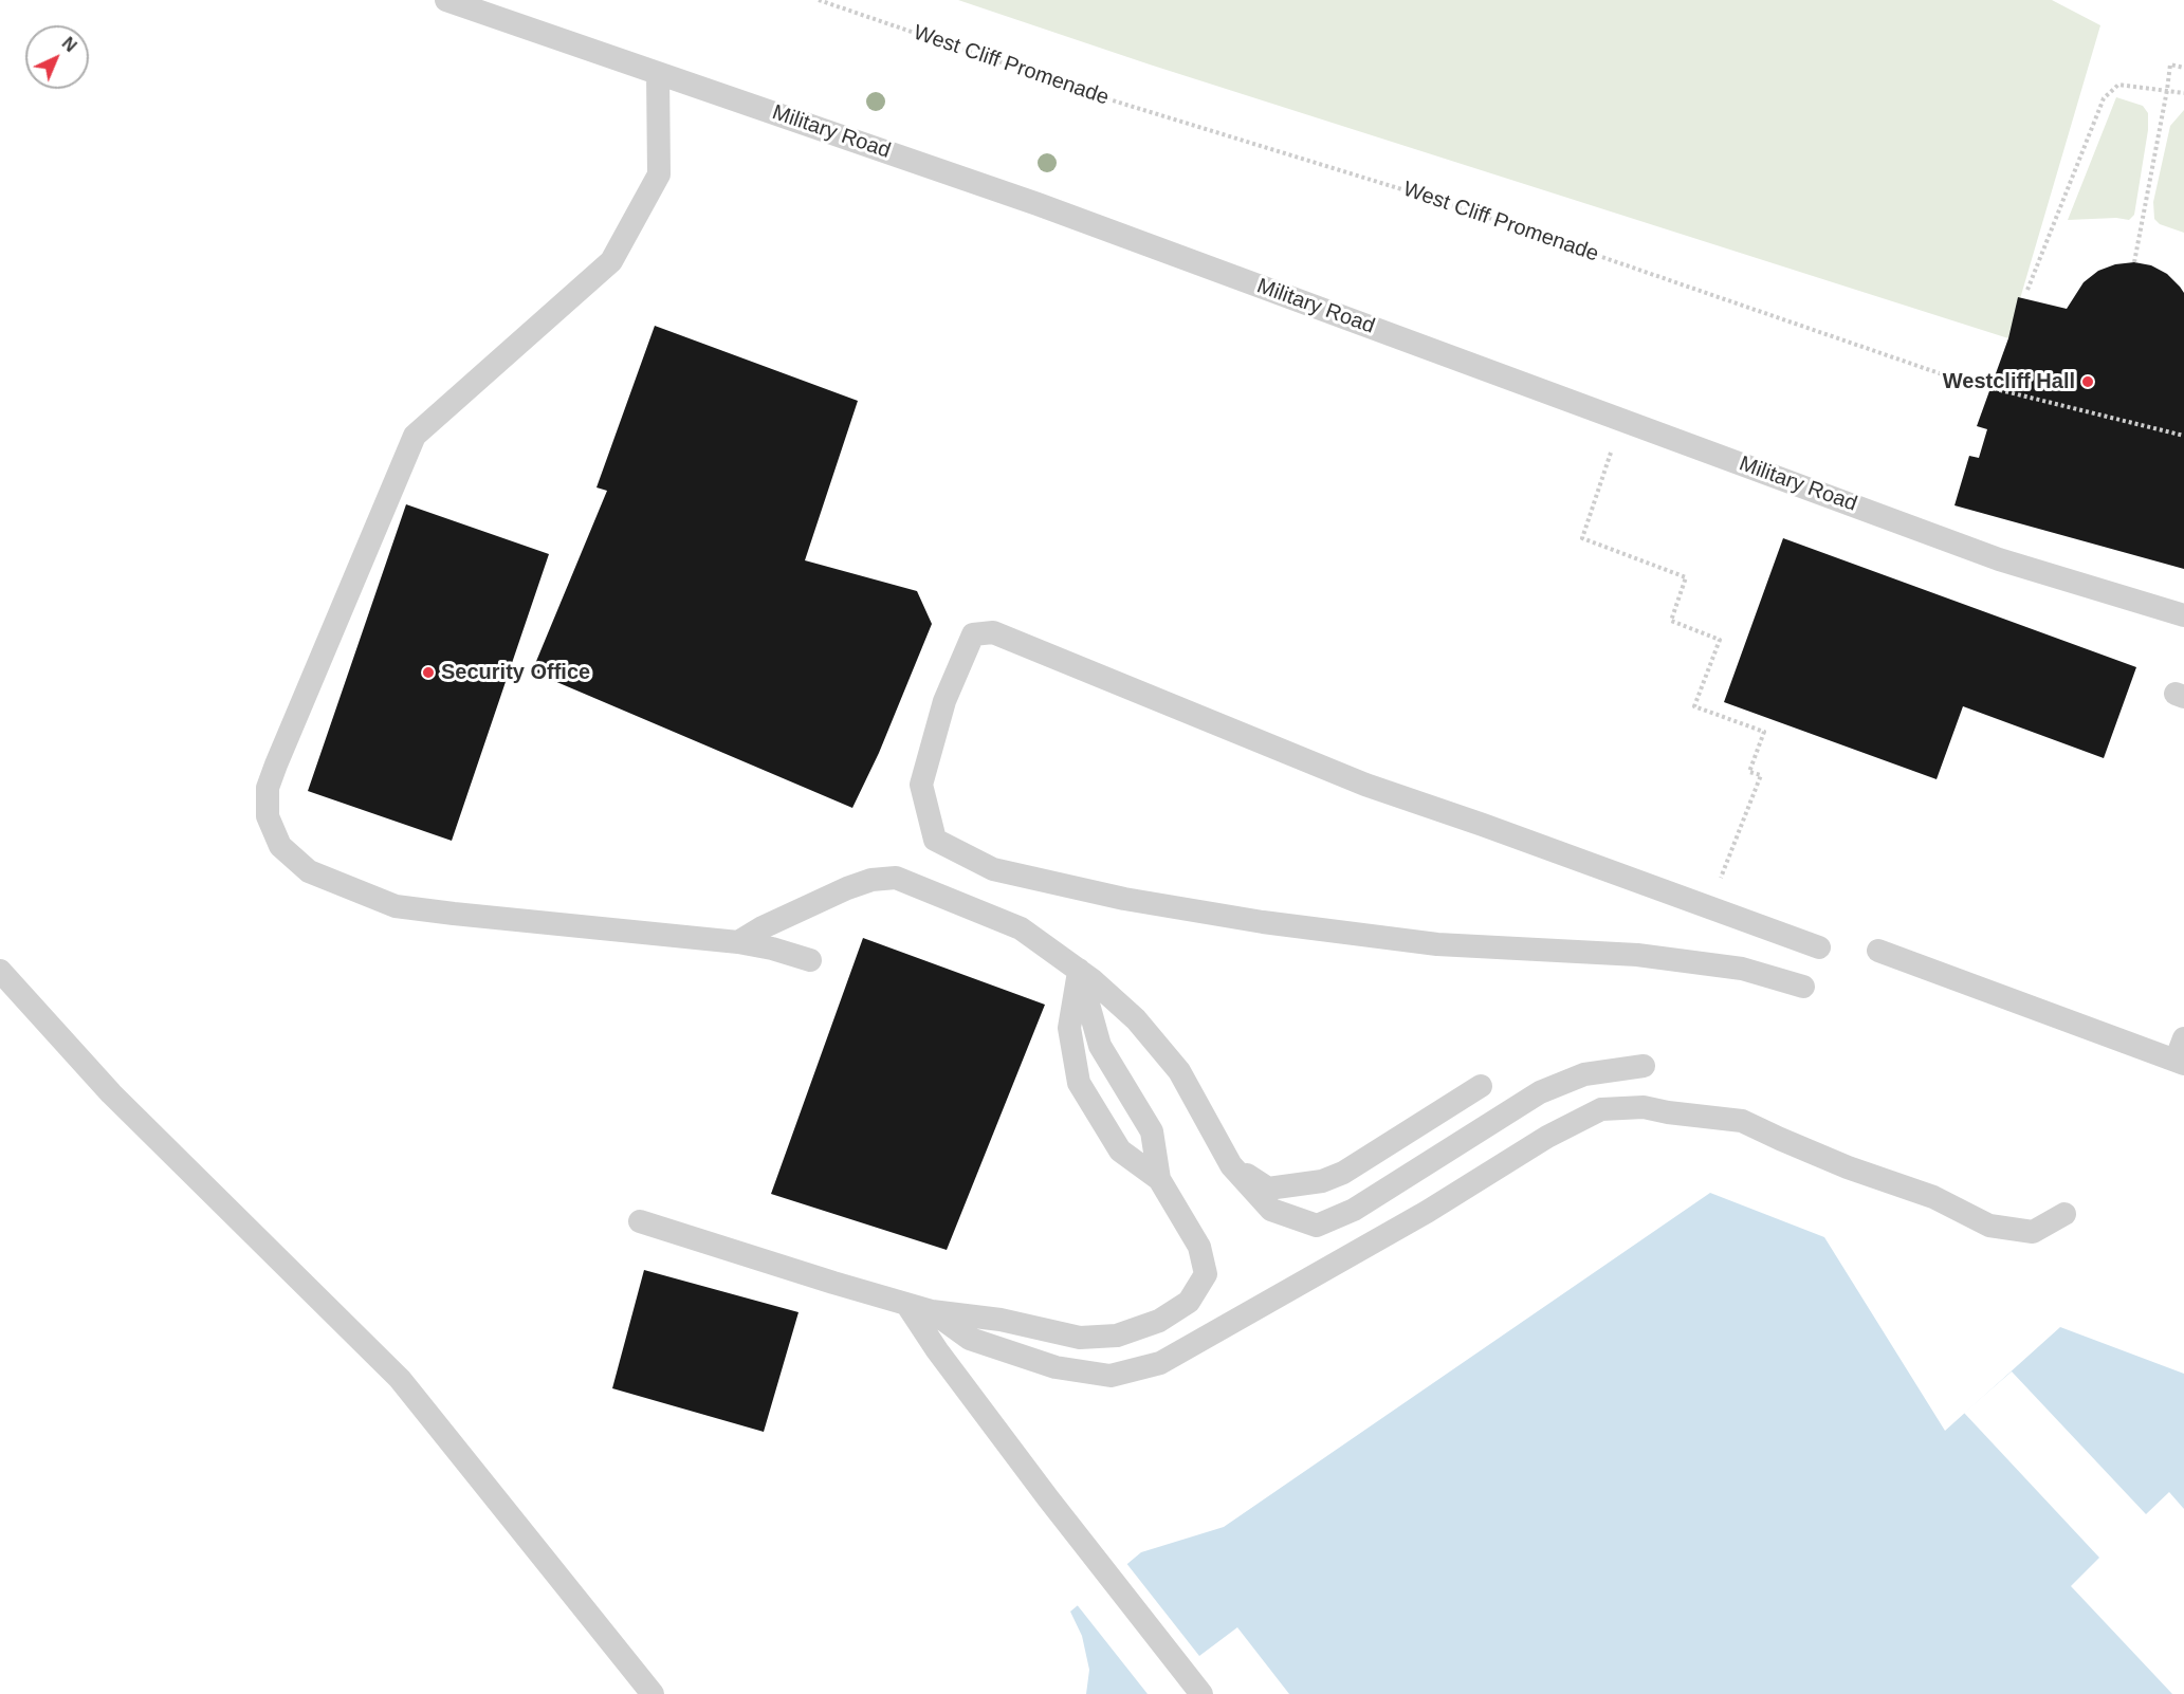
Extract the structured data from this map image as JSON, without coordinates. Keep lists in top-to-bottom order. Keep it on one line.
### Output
{"streets":{"lane":["Military Road"],"path":["West Cliff Promenade"]},"places":["Westcliff Hall","Security Office"],"north":"top right"}
